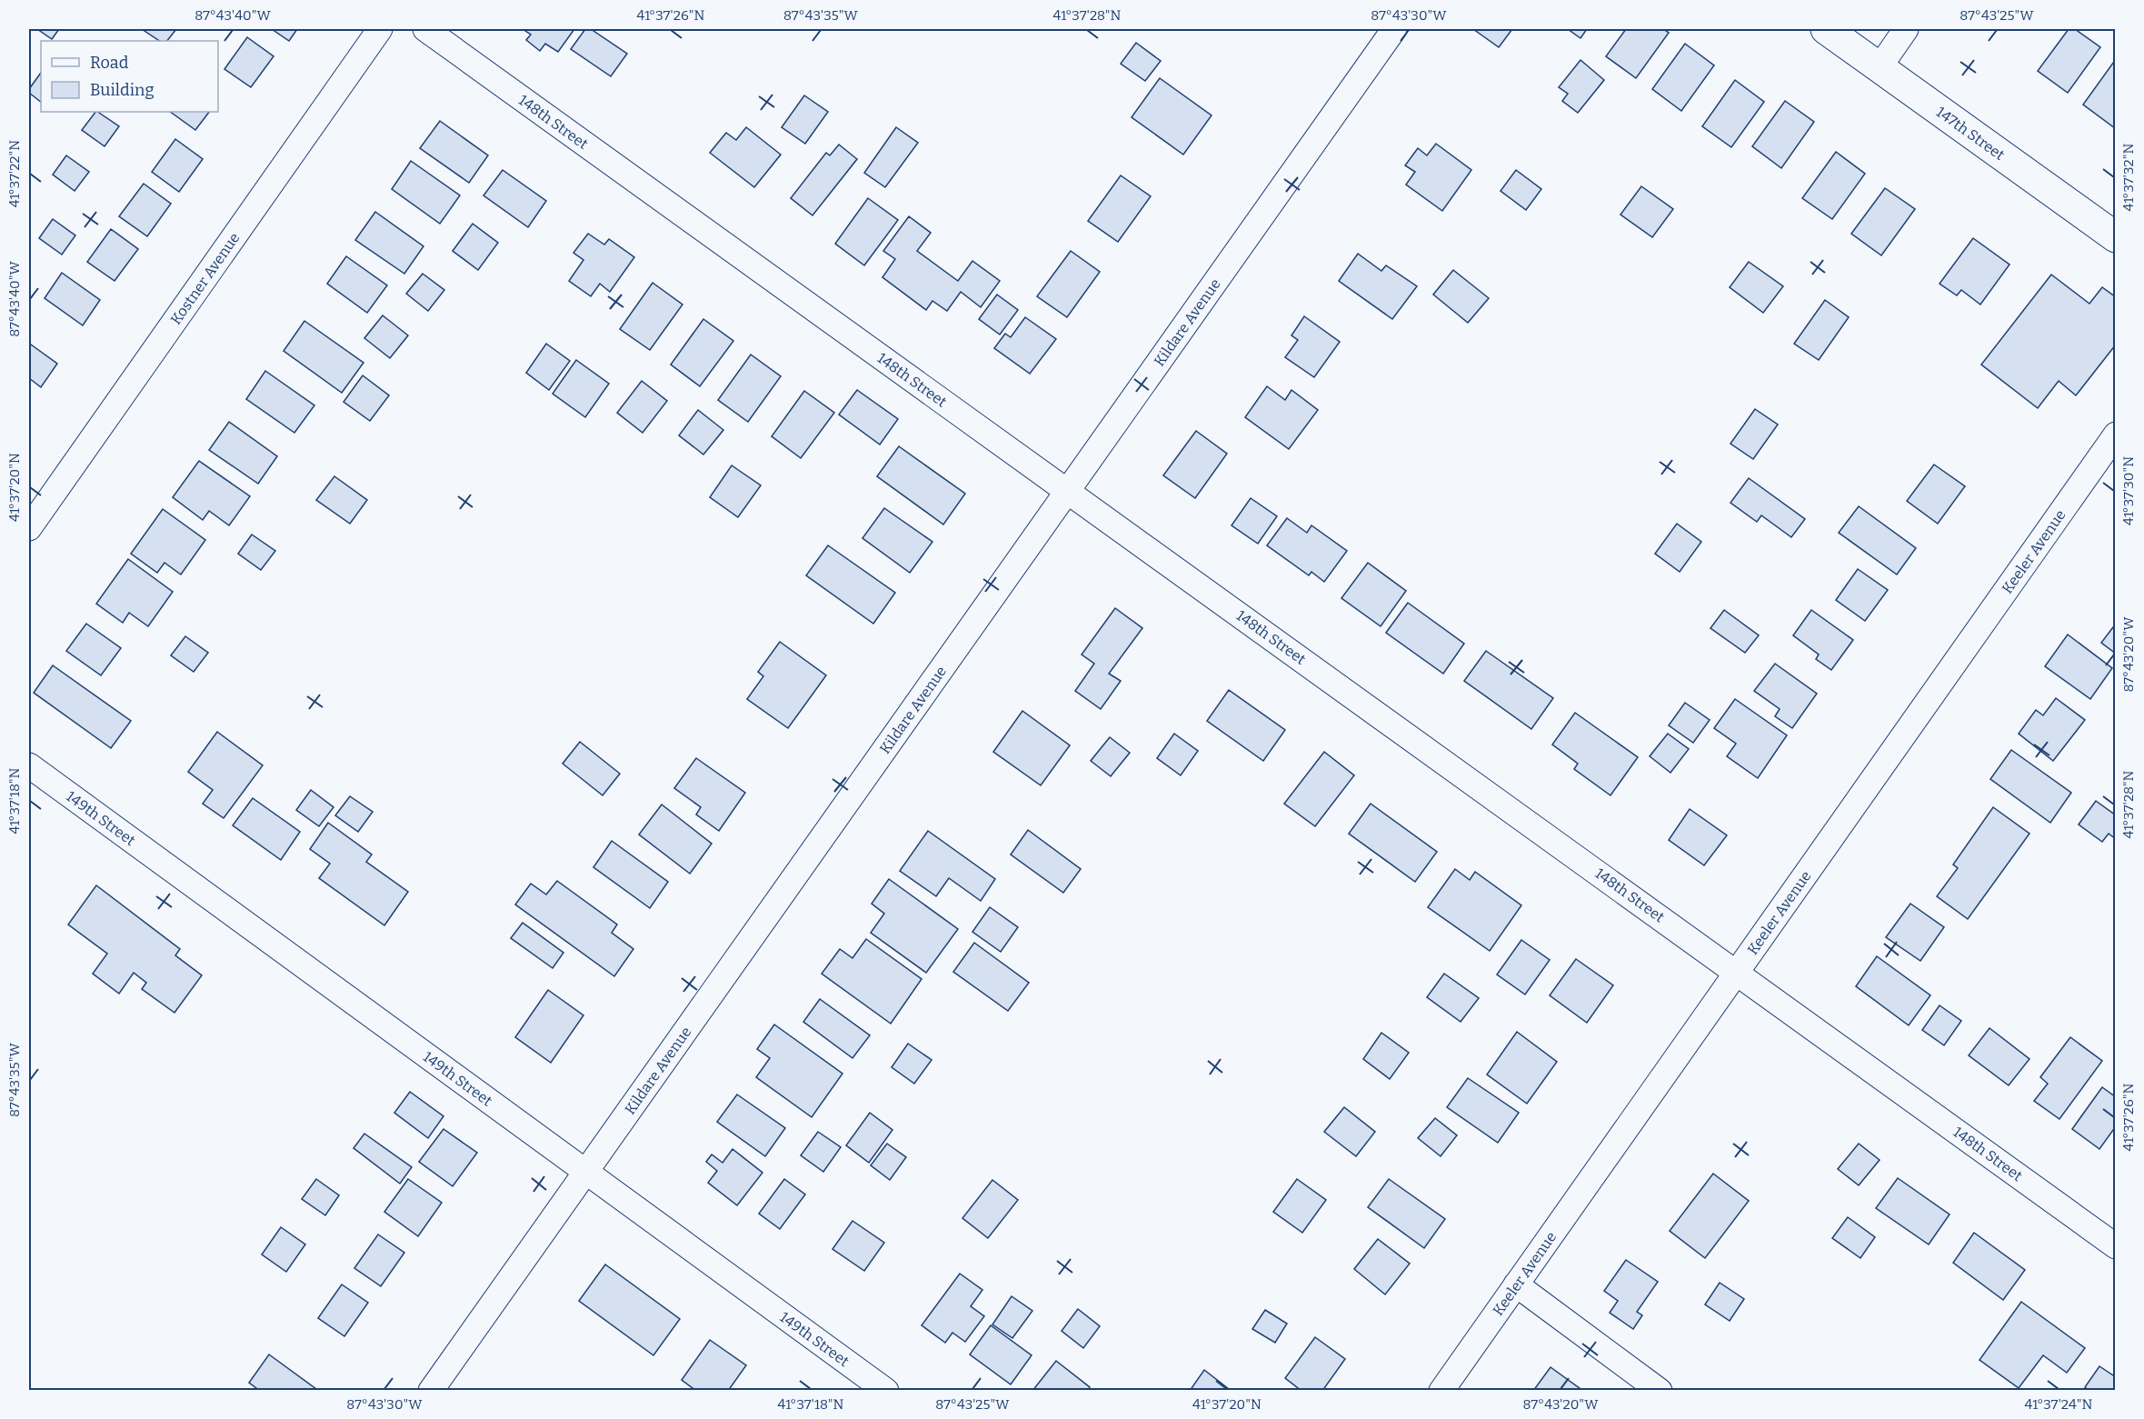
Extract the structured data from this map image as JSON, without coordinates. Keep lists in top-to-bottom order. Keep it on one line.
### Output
{"streets":{"main road":["147th Street"],"street":["148th Street","Kostner Avenue","Kildare Avenue","Keeler Avenue","149th Street"]},"crossings":[["148th Street","Kildare Avenue"],["148th Street","Keeler Avenue"],["Kildare Avenue","149th Street"]],"legend":["Road","Building"],"coordinates":["87°43'40\"W","41°37'26\"N","87°43'35\"W","41°37'28\"N","87°43'30\"W","87°43'25\"W","41°37'22\"N","41°37'32\"N","41°37'20\"N","41°37'30\"N","87°43'20\"W","41°37'18\"N","41°37'24\"N"]}
